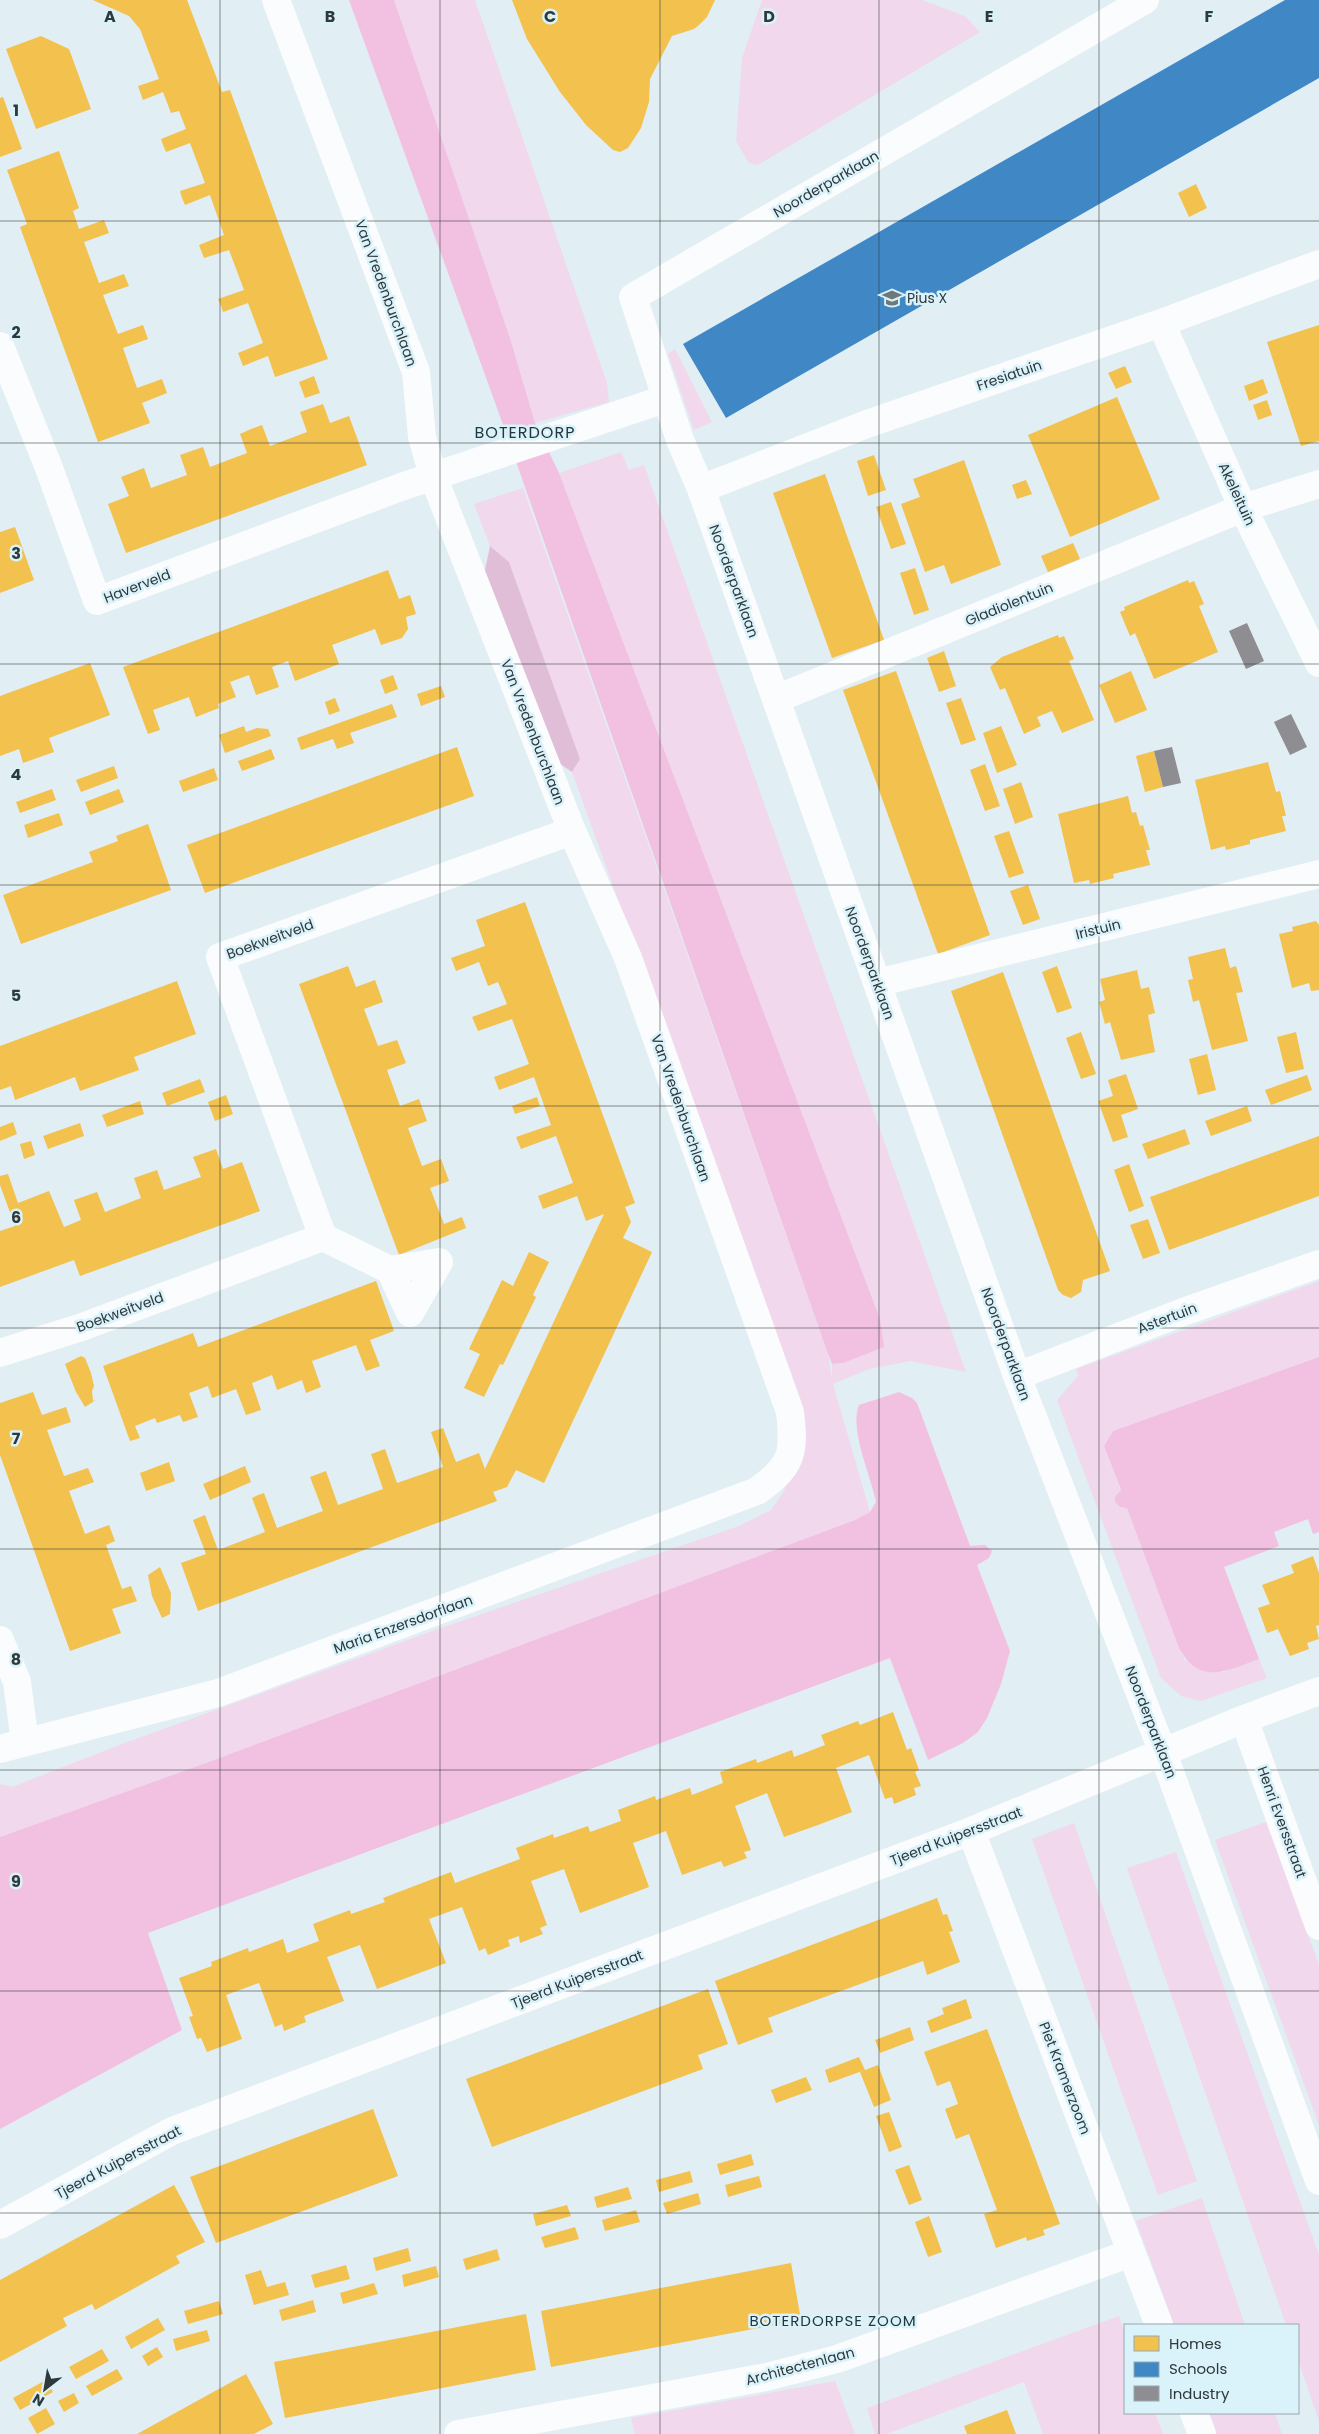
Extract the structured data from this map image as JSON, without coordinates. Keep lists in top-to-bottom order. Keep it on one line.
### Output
{"streets":{"street":["Noorderparklaan","Van Vredenburchlaan","Fresiatuin","Akeleituin","Haverveld","Gladiolentuin","Iristuin","Boekweitveld","Astertuin","Maria Enzersdorflaan","Henri Eversstraat","Tjeerd Kuipersstraat","Piet Kramerzoom","Architectenlaan"]},"crossings":[["Noorderparklaan","Fresiatuin"],["Noorderparklaan","Gladiolentuin"],["Noorderparklaan","Iristuin"],["Noorderparklaan","Astertuin"],["Noorderparklaan","Tjeerd Kuipersstraat"],["Van Vredenburchlaan","Haverveld"],["Van Vredenburchlaan","Boekweitveld"],["Van Vredenburchlaan","Maria Enzersdorflaan"],["Fresiatuin","Akeleituin"],["Akeleituin","Gladiolentuin"],["Henri Eversstraat","Tjeerd Kuipersstraat"],["Tjeerd Kuipersstraat","Piet Kramerzoom"],["Piet Kramerzoom","Architectenlaan"]],"districts":["BOTERDORP","BOTERDORPSE ZOOM"],"places":{"school or university":["Pius X"]},"legend":["Homes","Schools","Industry"],"north":"bottom left","grid":{"columns":["A","B","C","D","E","F"],"rows":["1","2","3","4","5","6","7","8","9"]}}
